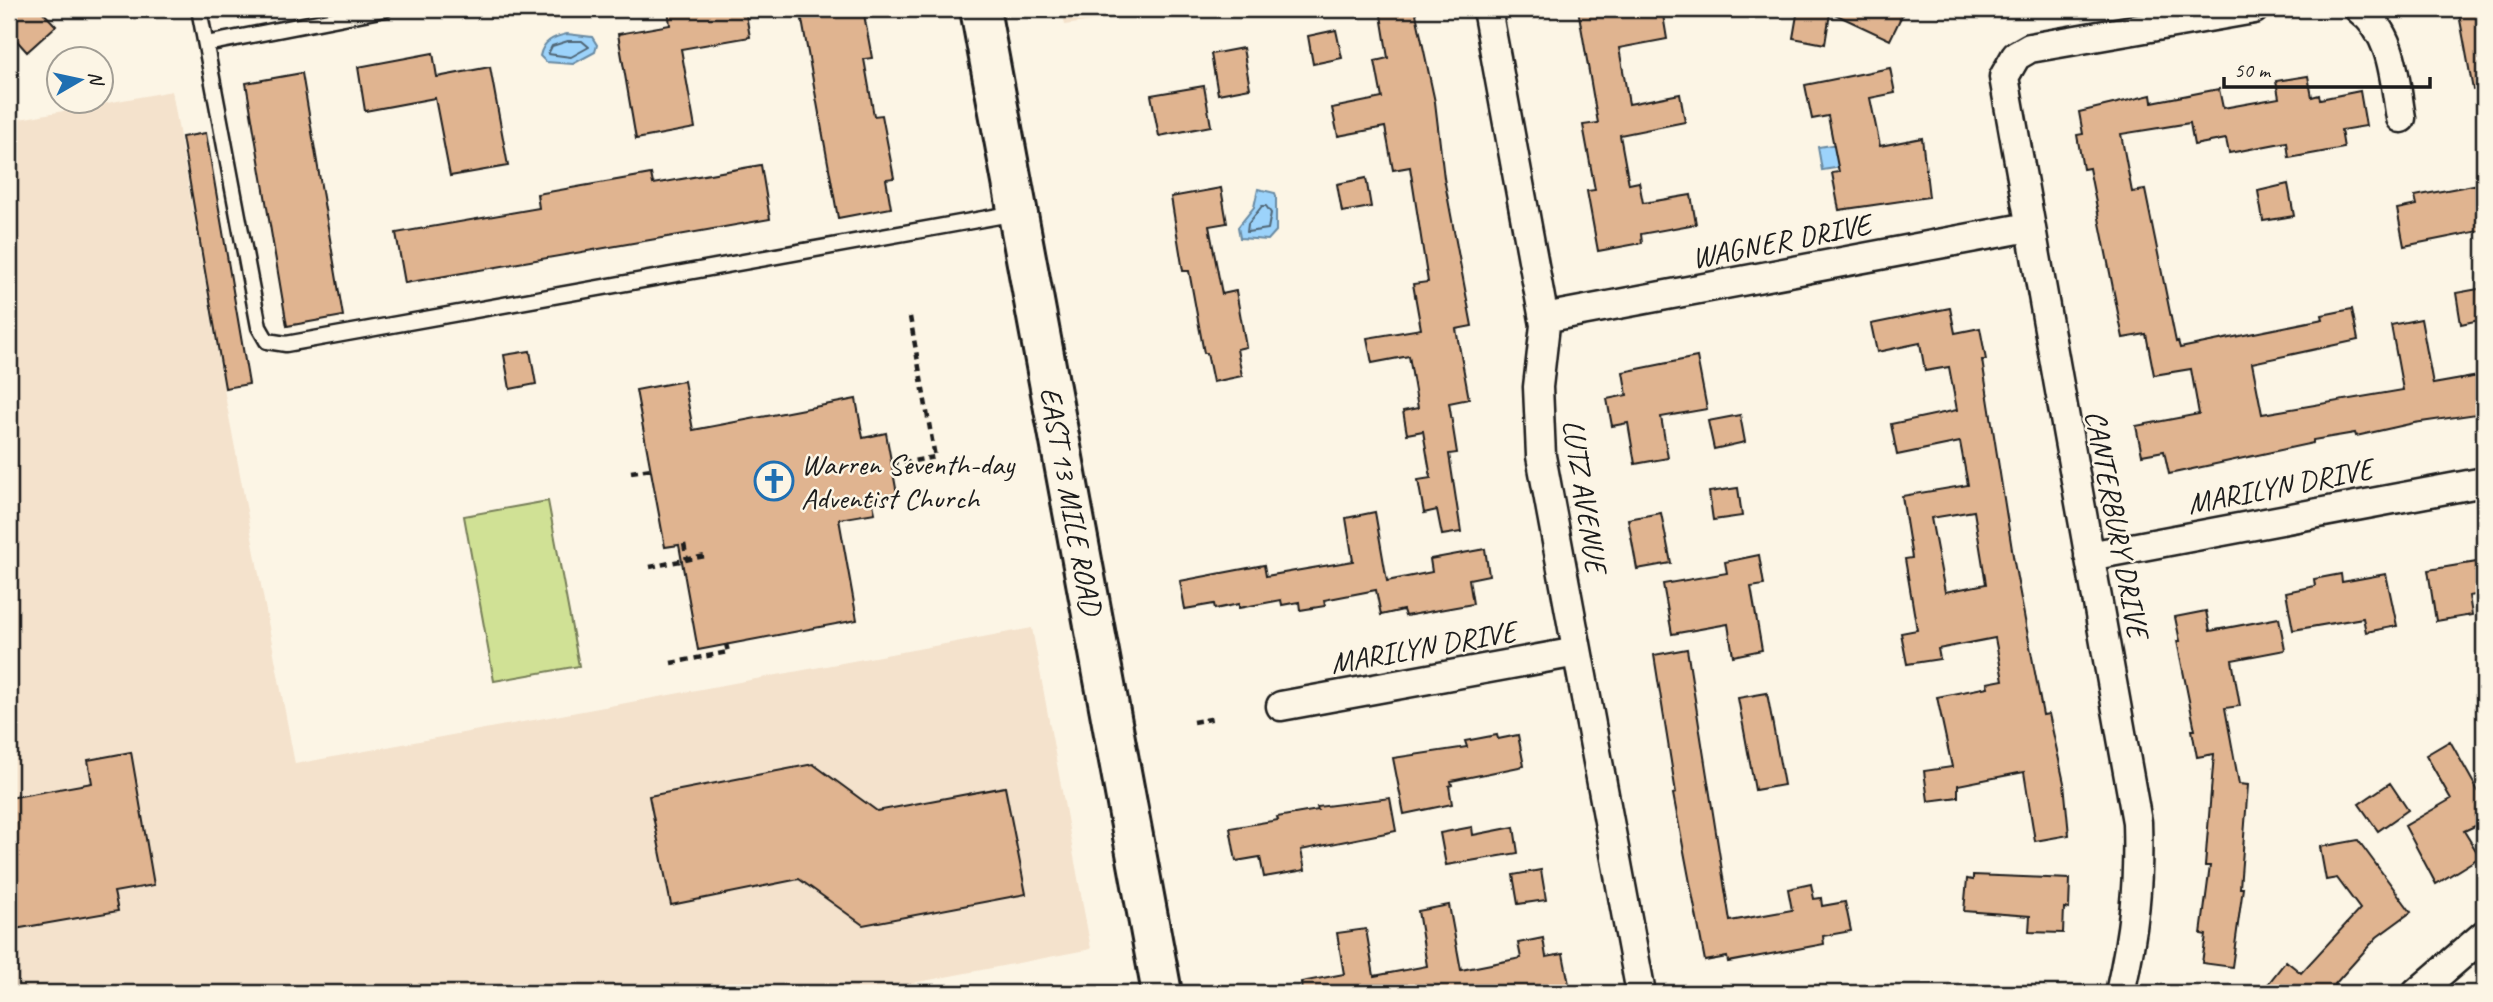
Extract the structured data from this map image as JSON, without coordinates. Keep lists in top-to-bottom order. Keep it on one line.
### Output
{"streets":{"main road":["EAST 13 MILE ROAD"],"street":["WAGNER DRIVE","MARILYN DRIVE","LUTZ AVENUE","CANTERBURY DRIVE"]},"crossings":[["WAGNER DRIVE","LUTZ AVENUE"],["WAGNER DRIVE","CANTERBURY DRIVE"],["MARILYN DRIVE","LUTZ AVENUE"],["MARILYN DRIVE","CANTERBURY DRIVE"]],"places":{"church":["Warren Seventh-day Adventist Church"]},"scale_bar":"50 m","north":"right"}
